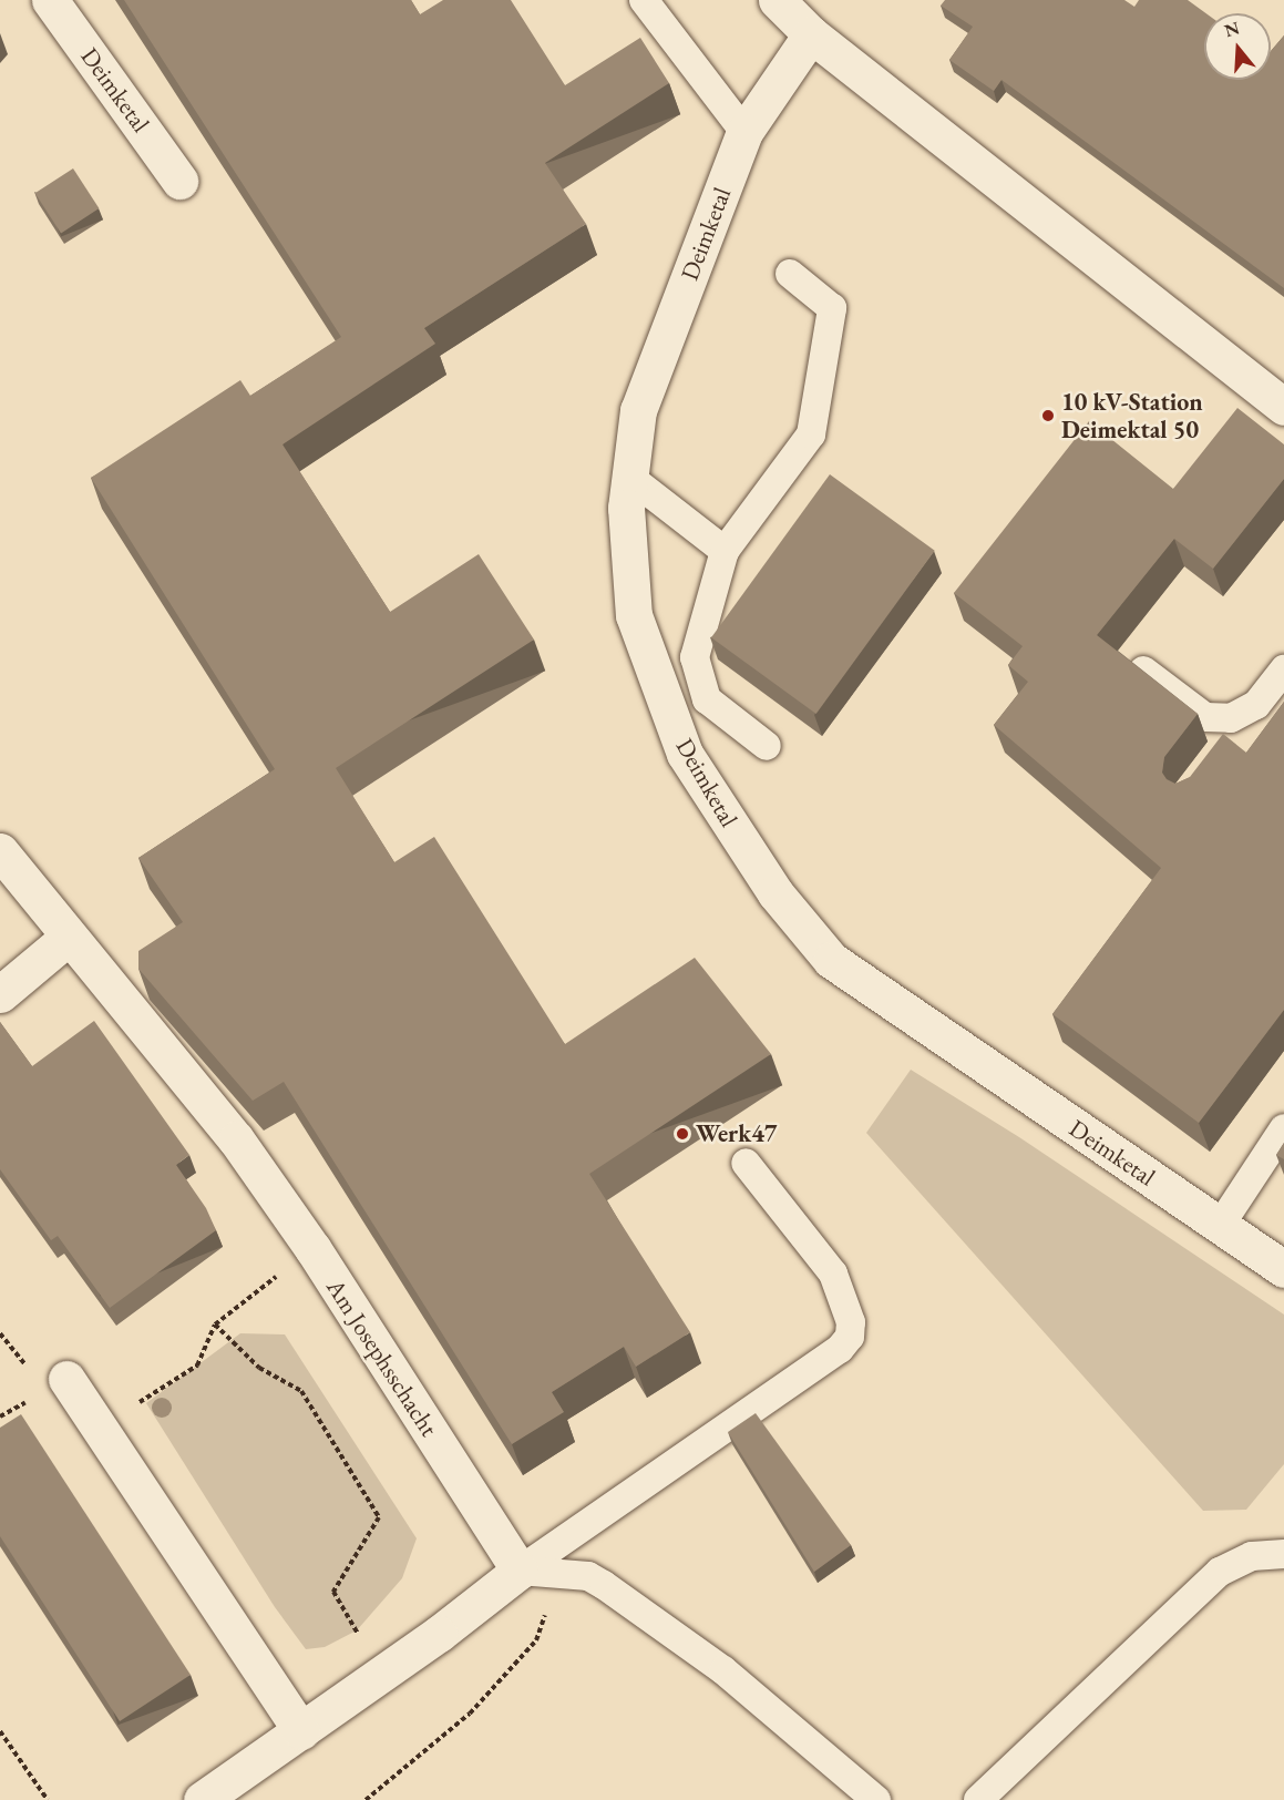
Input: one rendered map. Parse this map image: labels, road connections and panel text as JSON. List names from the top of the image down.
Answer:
{
  "streets": {
    "street": ["Deimketal", "Am Josephsschacht"]
  },
  "places": ["10 kV-Station Deimektal 50", "Werk47"],
  "north": "top"
}
